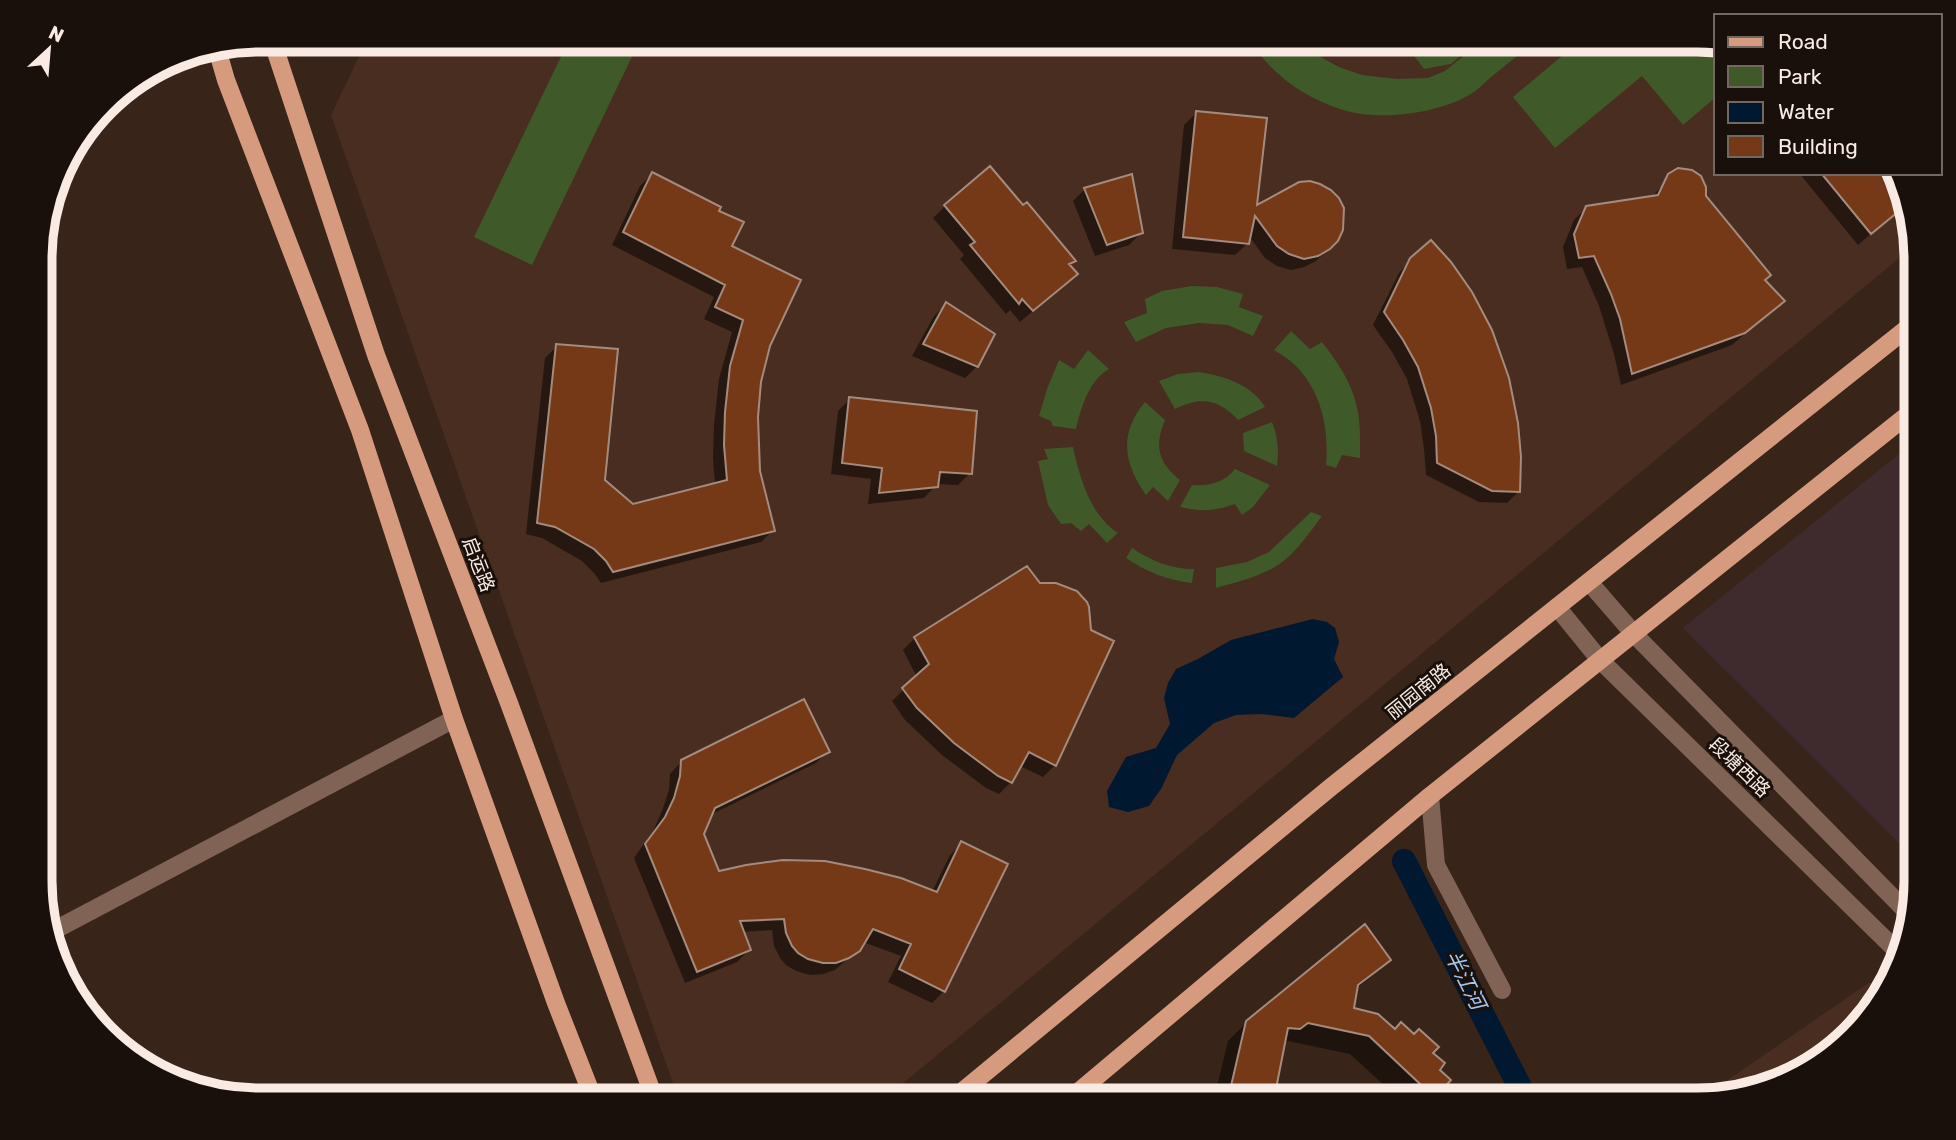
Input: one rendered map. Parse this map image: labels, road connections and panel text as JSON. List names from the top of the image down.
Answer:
{
  "streets": {
    "main road": ["启运路", "丽园南路"],
    "street": ["段塘西路"]
  },
  "crossings": [
    ["丽园南路", "段塘西路"]
  ],
  "water": ["半江河"],
  "legend": [
    "Road",
    "Park",
    "Water",
    "Building"
  ],
  "north": "top right"
}
